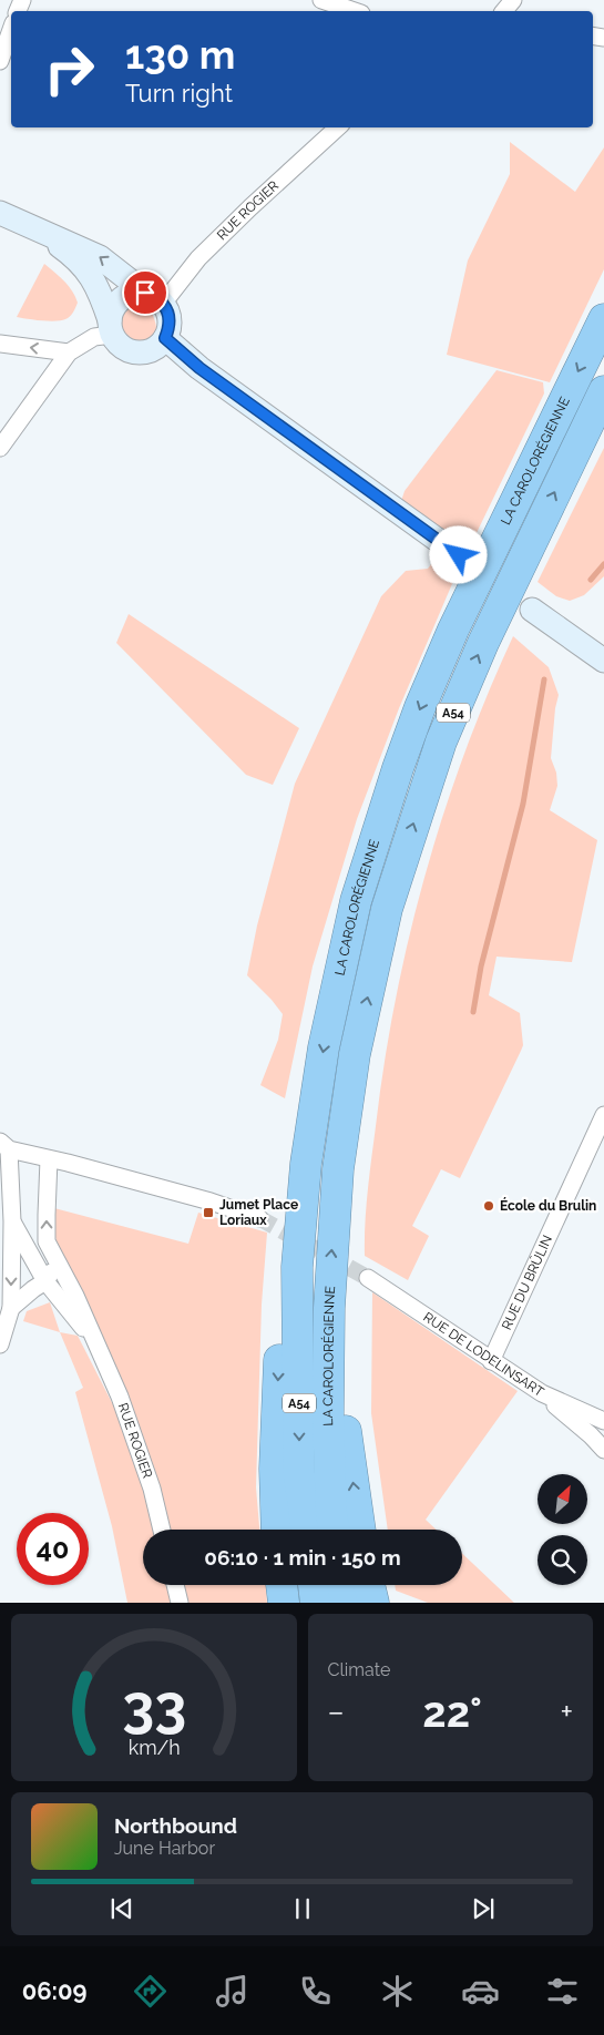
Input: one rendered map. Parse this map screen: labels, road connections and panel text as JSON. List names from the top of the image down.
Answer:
{
  "streets": {
    "highway": ["LA CAROLORÉGIENNE", "A54"],
    "street": ["RUE ROGIER", "RUE DU BRÛLIN", "RUE DE LODELINSART"]
  },
  "crossings": [
    ["RUE DU BRÛLIN", "RUE DE LODELINSART"]
  ],
  "places": {
    "other": ["École du Brulin"],
    "transit": ["Jumet Place Loriaux"]
  },
  "north": "top right",
  "page": {
    "turn": ["130 m", "Turn right"],
    "limit": "40",
    "trip": "06:10 · 1 min · 150 m",
    "tile": "Climate",
    "heat": ["−", "22°", "+"],
    "song": ["Northbound", "June Harbor"],
    "tabs": "06:09",
    "gauge": ["33", "km/h"]
  }
}
